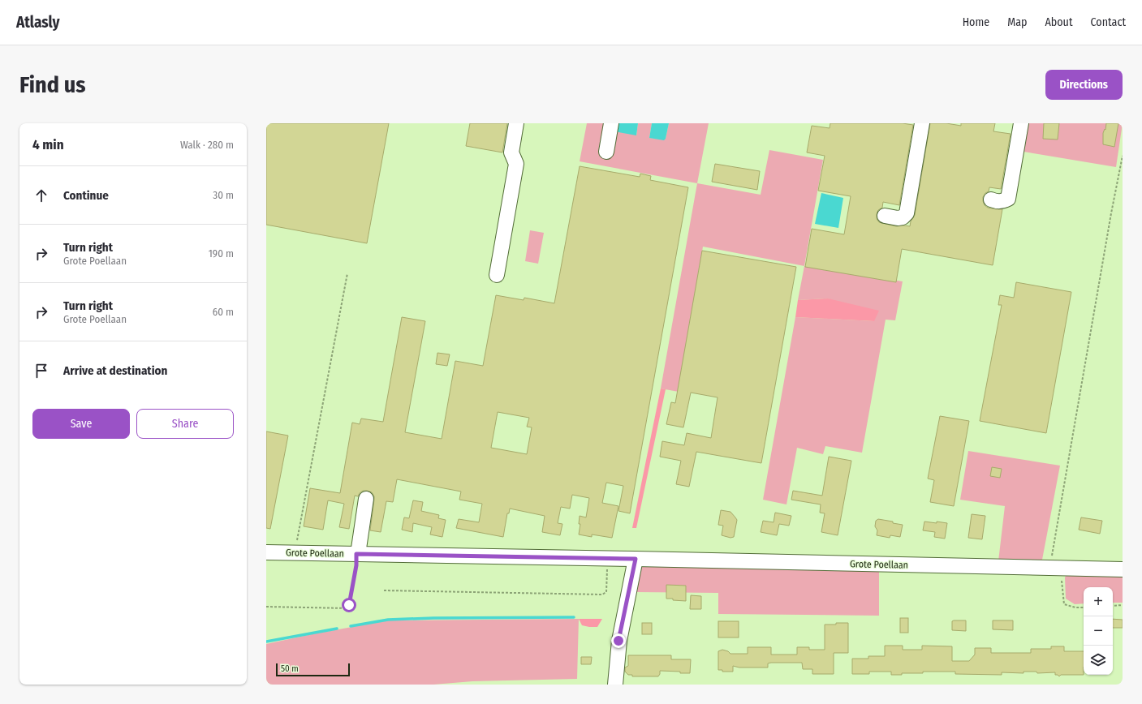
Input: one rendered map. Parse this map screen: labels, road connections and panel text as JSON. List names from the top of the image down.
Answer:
{
  "streets": {
    "street": ["Grote Poellaan"]
  },
  "scale_bar": "50 m",
  "page": {
    "header": "Atlasly",
    "nav": [
      "Home",
      "Map",
      "About",
      "Contact"
    ],
    "buttons": [
      "Directions",
      ["Save", "Share"]
    ],
    "title": "Find us",
    "heading": ["4 min", "Walk · 280 m"],
    "list": [
      ["Continue", "30 m"],
      ["Turn right", "Grote Poellaan", "190 m"],
      ["Turn right", "Grote Poellaan", "60 m"],
      "Arrive at destination"
    ],
    "map_buttons": ["+", "−"],
    "scale": "50 m"
  }
}
